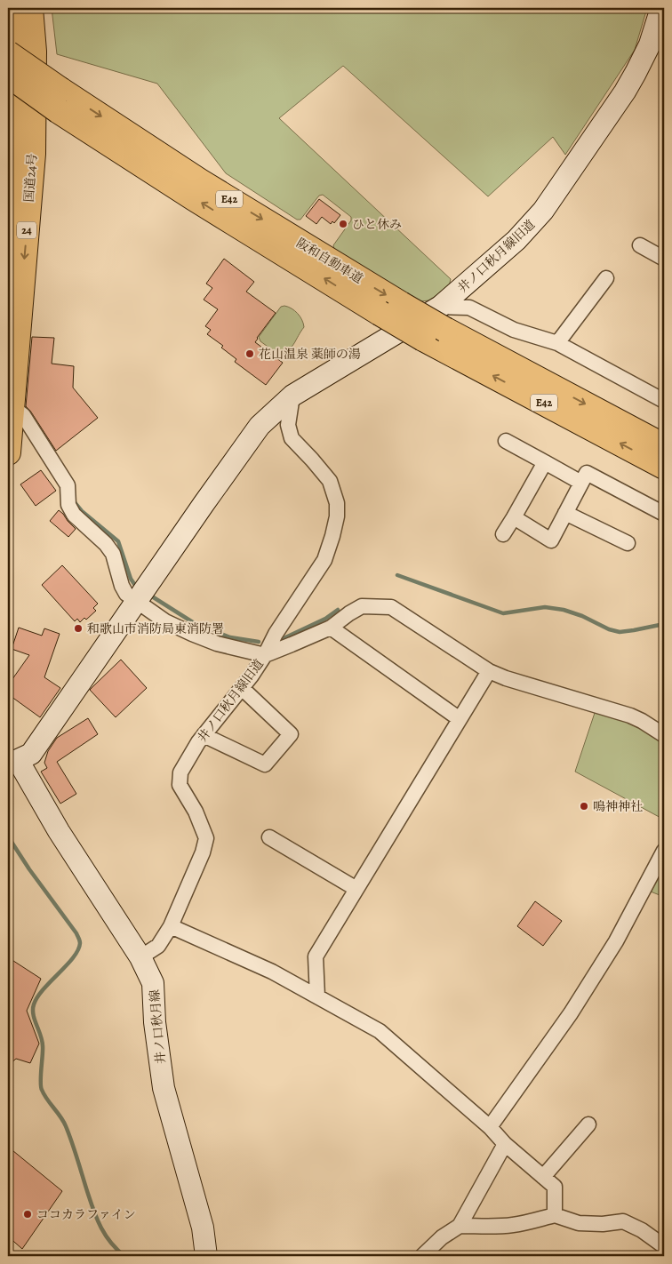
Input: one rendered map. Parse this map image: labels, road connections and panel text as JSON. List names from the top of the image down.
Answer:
{
  "streets": {
    "highway": [
      "国道24号",
      "E42",
      "24",
      "阪和自動車道"
    ],
    "street": ["井ノ口秋月線旧道", "井ノ口秋月線"]
  },
  "crossings": [
    ["井ノ口秋月線旧道", "阪和自動車道"],
    ["井ノ口秋月線旧道", "井ノ口秋月線"]
  ],
  "places": [
    "ひと休み",
    "花山温泉 薬師の湯",
    "和歌山市消防局東消防署",
    "鳴神神社",
    "ココカラファイン"
  ]
}
